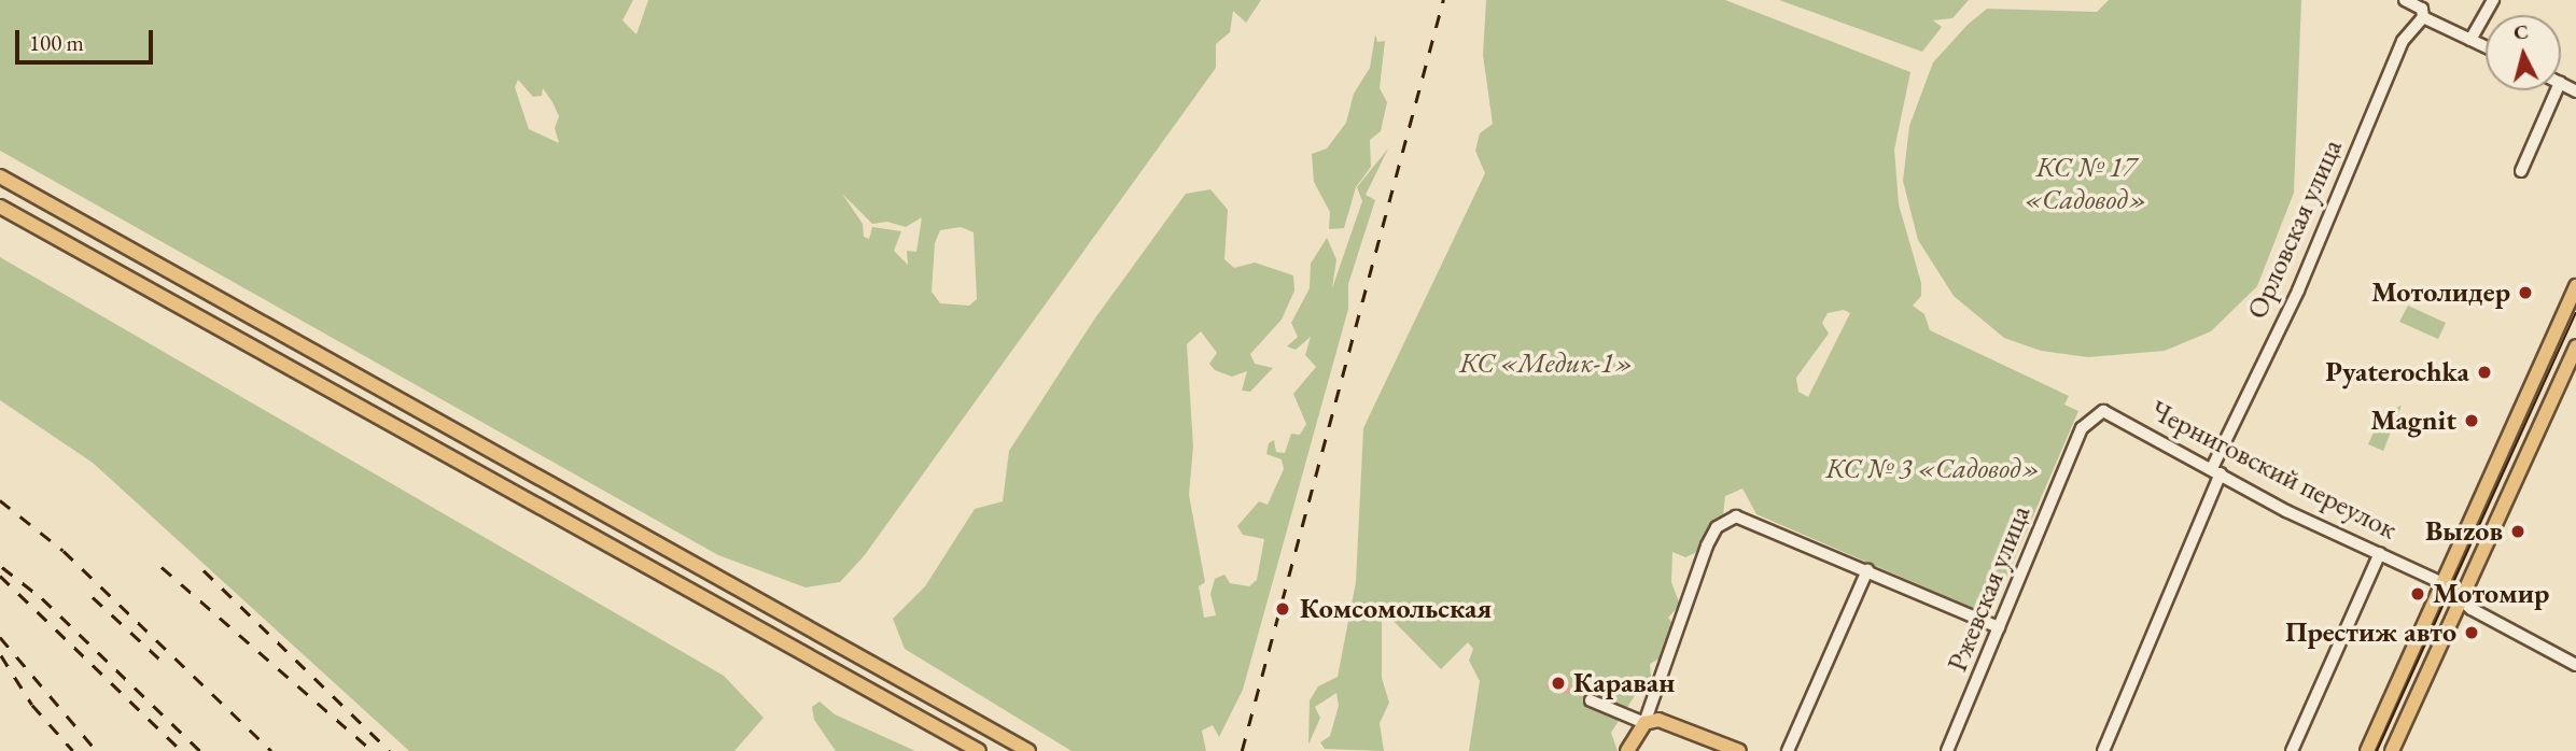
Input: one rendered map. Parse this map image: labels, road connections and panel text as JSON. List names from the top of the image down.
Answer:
{
  "streets": {
    "street": ["Орловская улица", "Черниговский переулок", "Ржевская улица"]
  },
  "crossings": [
    ["Орловская улица", "Черниговский переулок"],
    ["Черниговский переулок", "Ржевская улица"]
  ],
  "parks": ["КС № 17 «Садовод»", "КС «Медик-1»", "КС № 3 «Садовод»"],
  "places": [
    "Мотолидер",
    "Pyaterochka",
    "Magnit",
    "Выzов",
    "Мотомир",
    "Комсомольская",
    "Престиж авто",
    "Караван"
  ],
  "scale_bar": "100 m",
  "north": "top"
}
